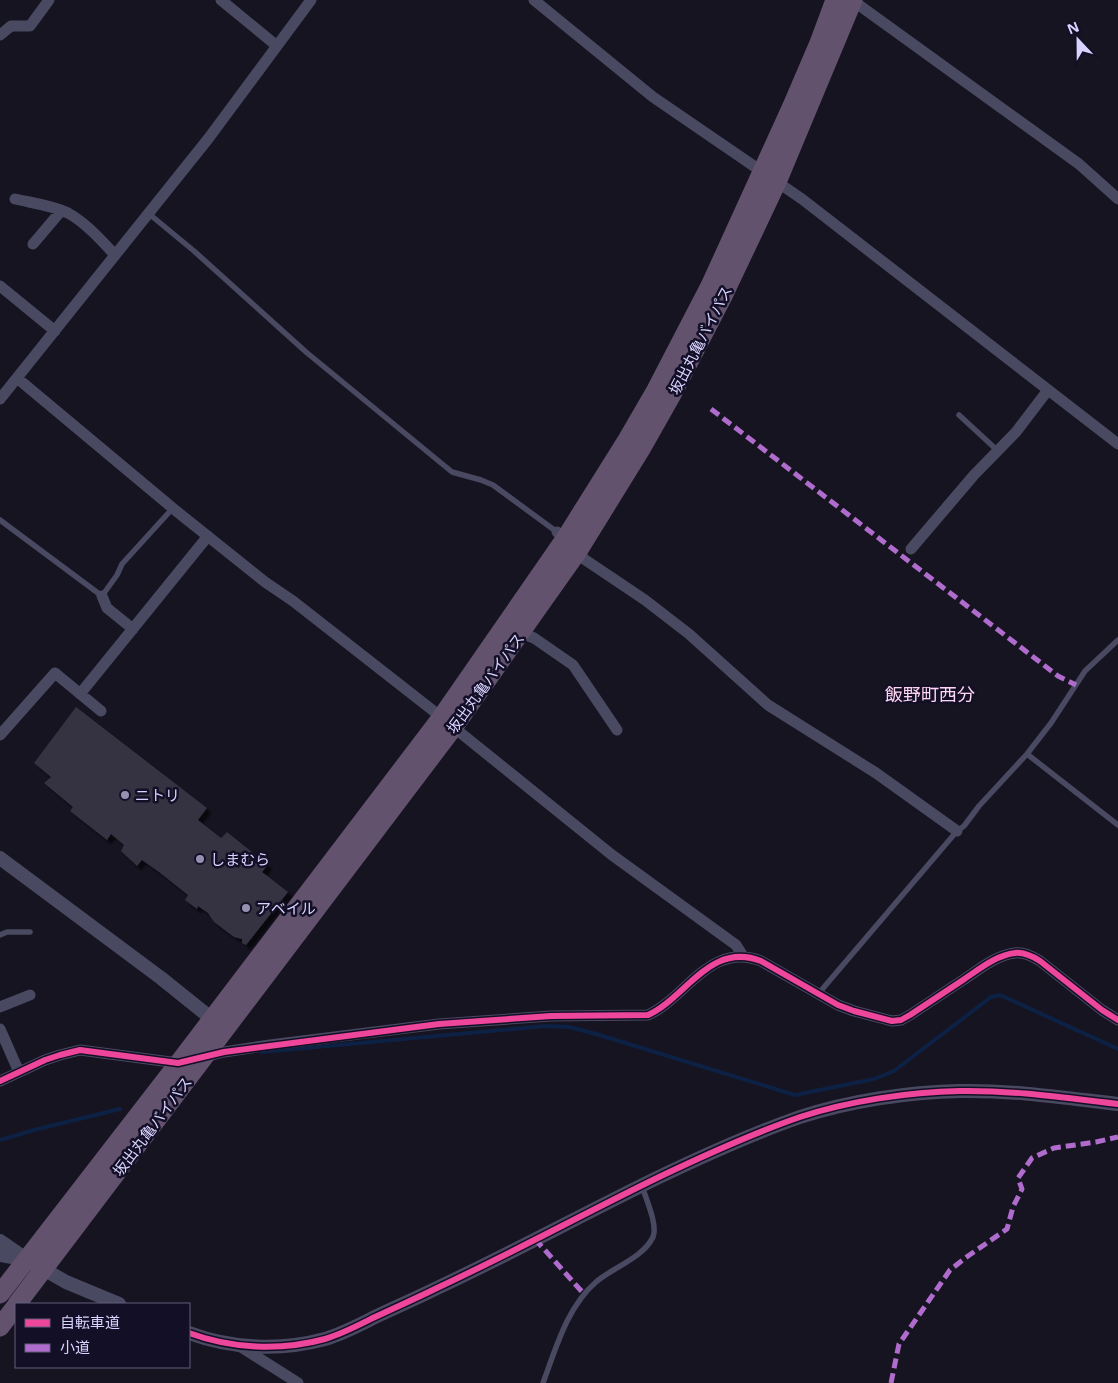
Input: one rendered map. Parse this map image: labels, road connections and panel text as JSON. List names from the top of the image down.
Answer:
{
  "streets": {
    "highway": ["坂出丸亀バイパス"]
  },
  "districts": ["飯野町西分"],
  "places": ["ニトリ", "しまむら", "アベイル"],
  "legend": ["自転車道", "小道"],
  "north": "top"
}
